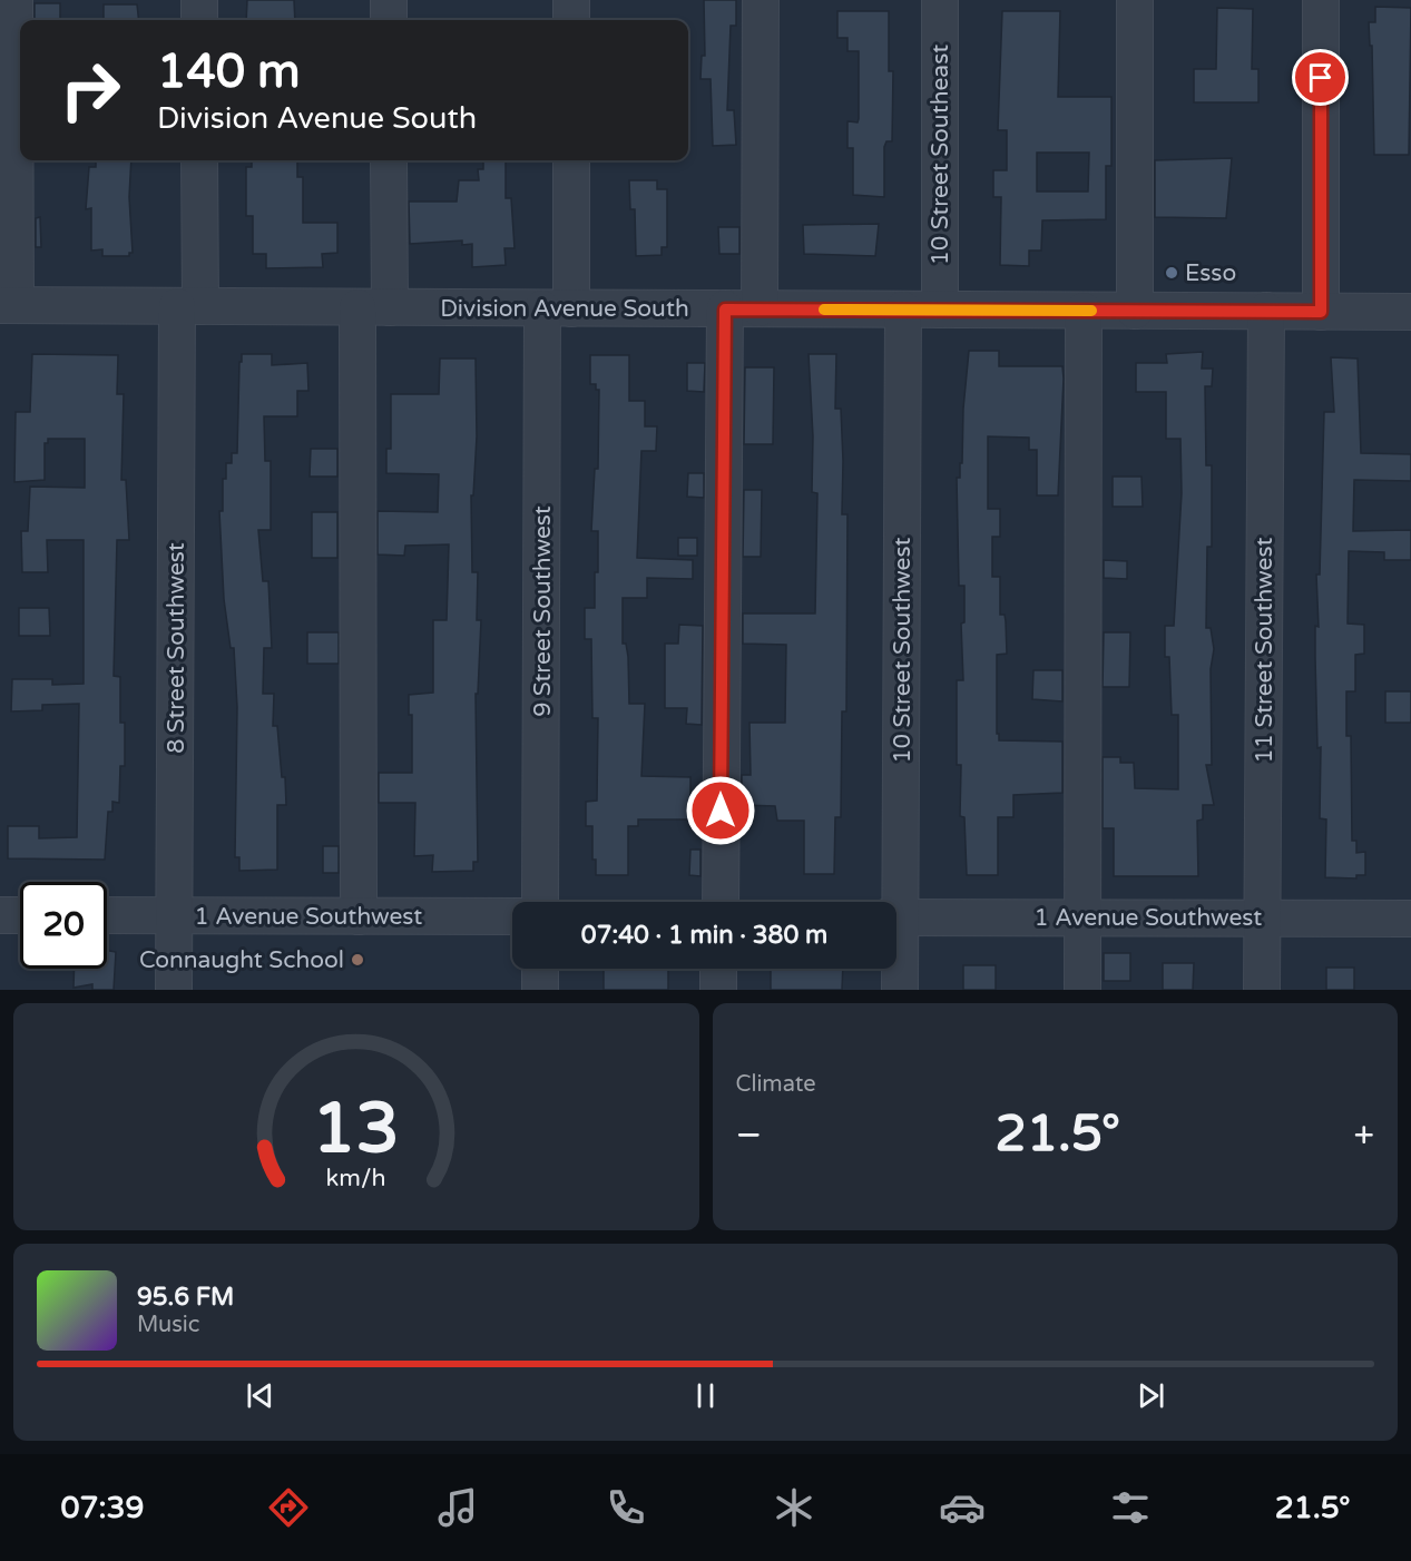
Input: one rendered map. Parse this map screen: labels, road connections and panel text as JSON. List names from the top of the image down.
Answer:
{
  "streets": {
    "street": [
      "10 Street Southeast",
      "Division Avenue South",
      "9 Street Southwest",
      "8 Street Southwest",
      "10 Street Southwest",
      "11 Street Southwest",
      "1 Avenue Southwest"
    ]
  },
  "crossings": [
    ["10 Street Southeast", "Division Avenue South"],
    ["Division Avenue South", "9 Street Southwest"],
    ["Division Avenue South", "8 Street Southwest"],
    ["Division Avenue South", "10 Street Southwest"],
    ["Division Avenue South", "11 Street Southwest"],
    ["8 Street Southwest", "1 Avenue Southwest"],
    ["11 Street Southwest", "1 Avenue Southwest"]
  ],
  "places": ["Esso", "Connaught School"],
  "page": {
    "turn": ["140 m", "Division Avenue South"],
    "limit": "20",
    "trip": "07:40 · 1 min · 380 m",
    "tile": "Climate",
    "heat": ["−", "21.5°", "+"],
    "song": ["95.6 FM", "Music"],
    "tabs": ["07:39", "21.5°"],
    "gauge": ["13", "km/h"]
  }
}
